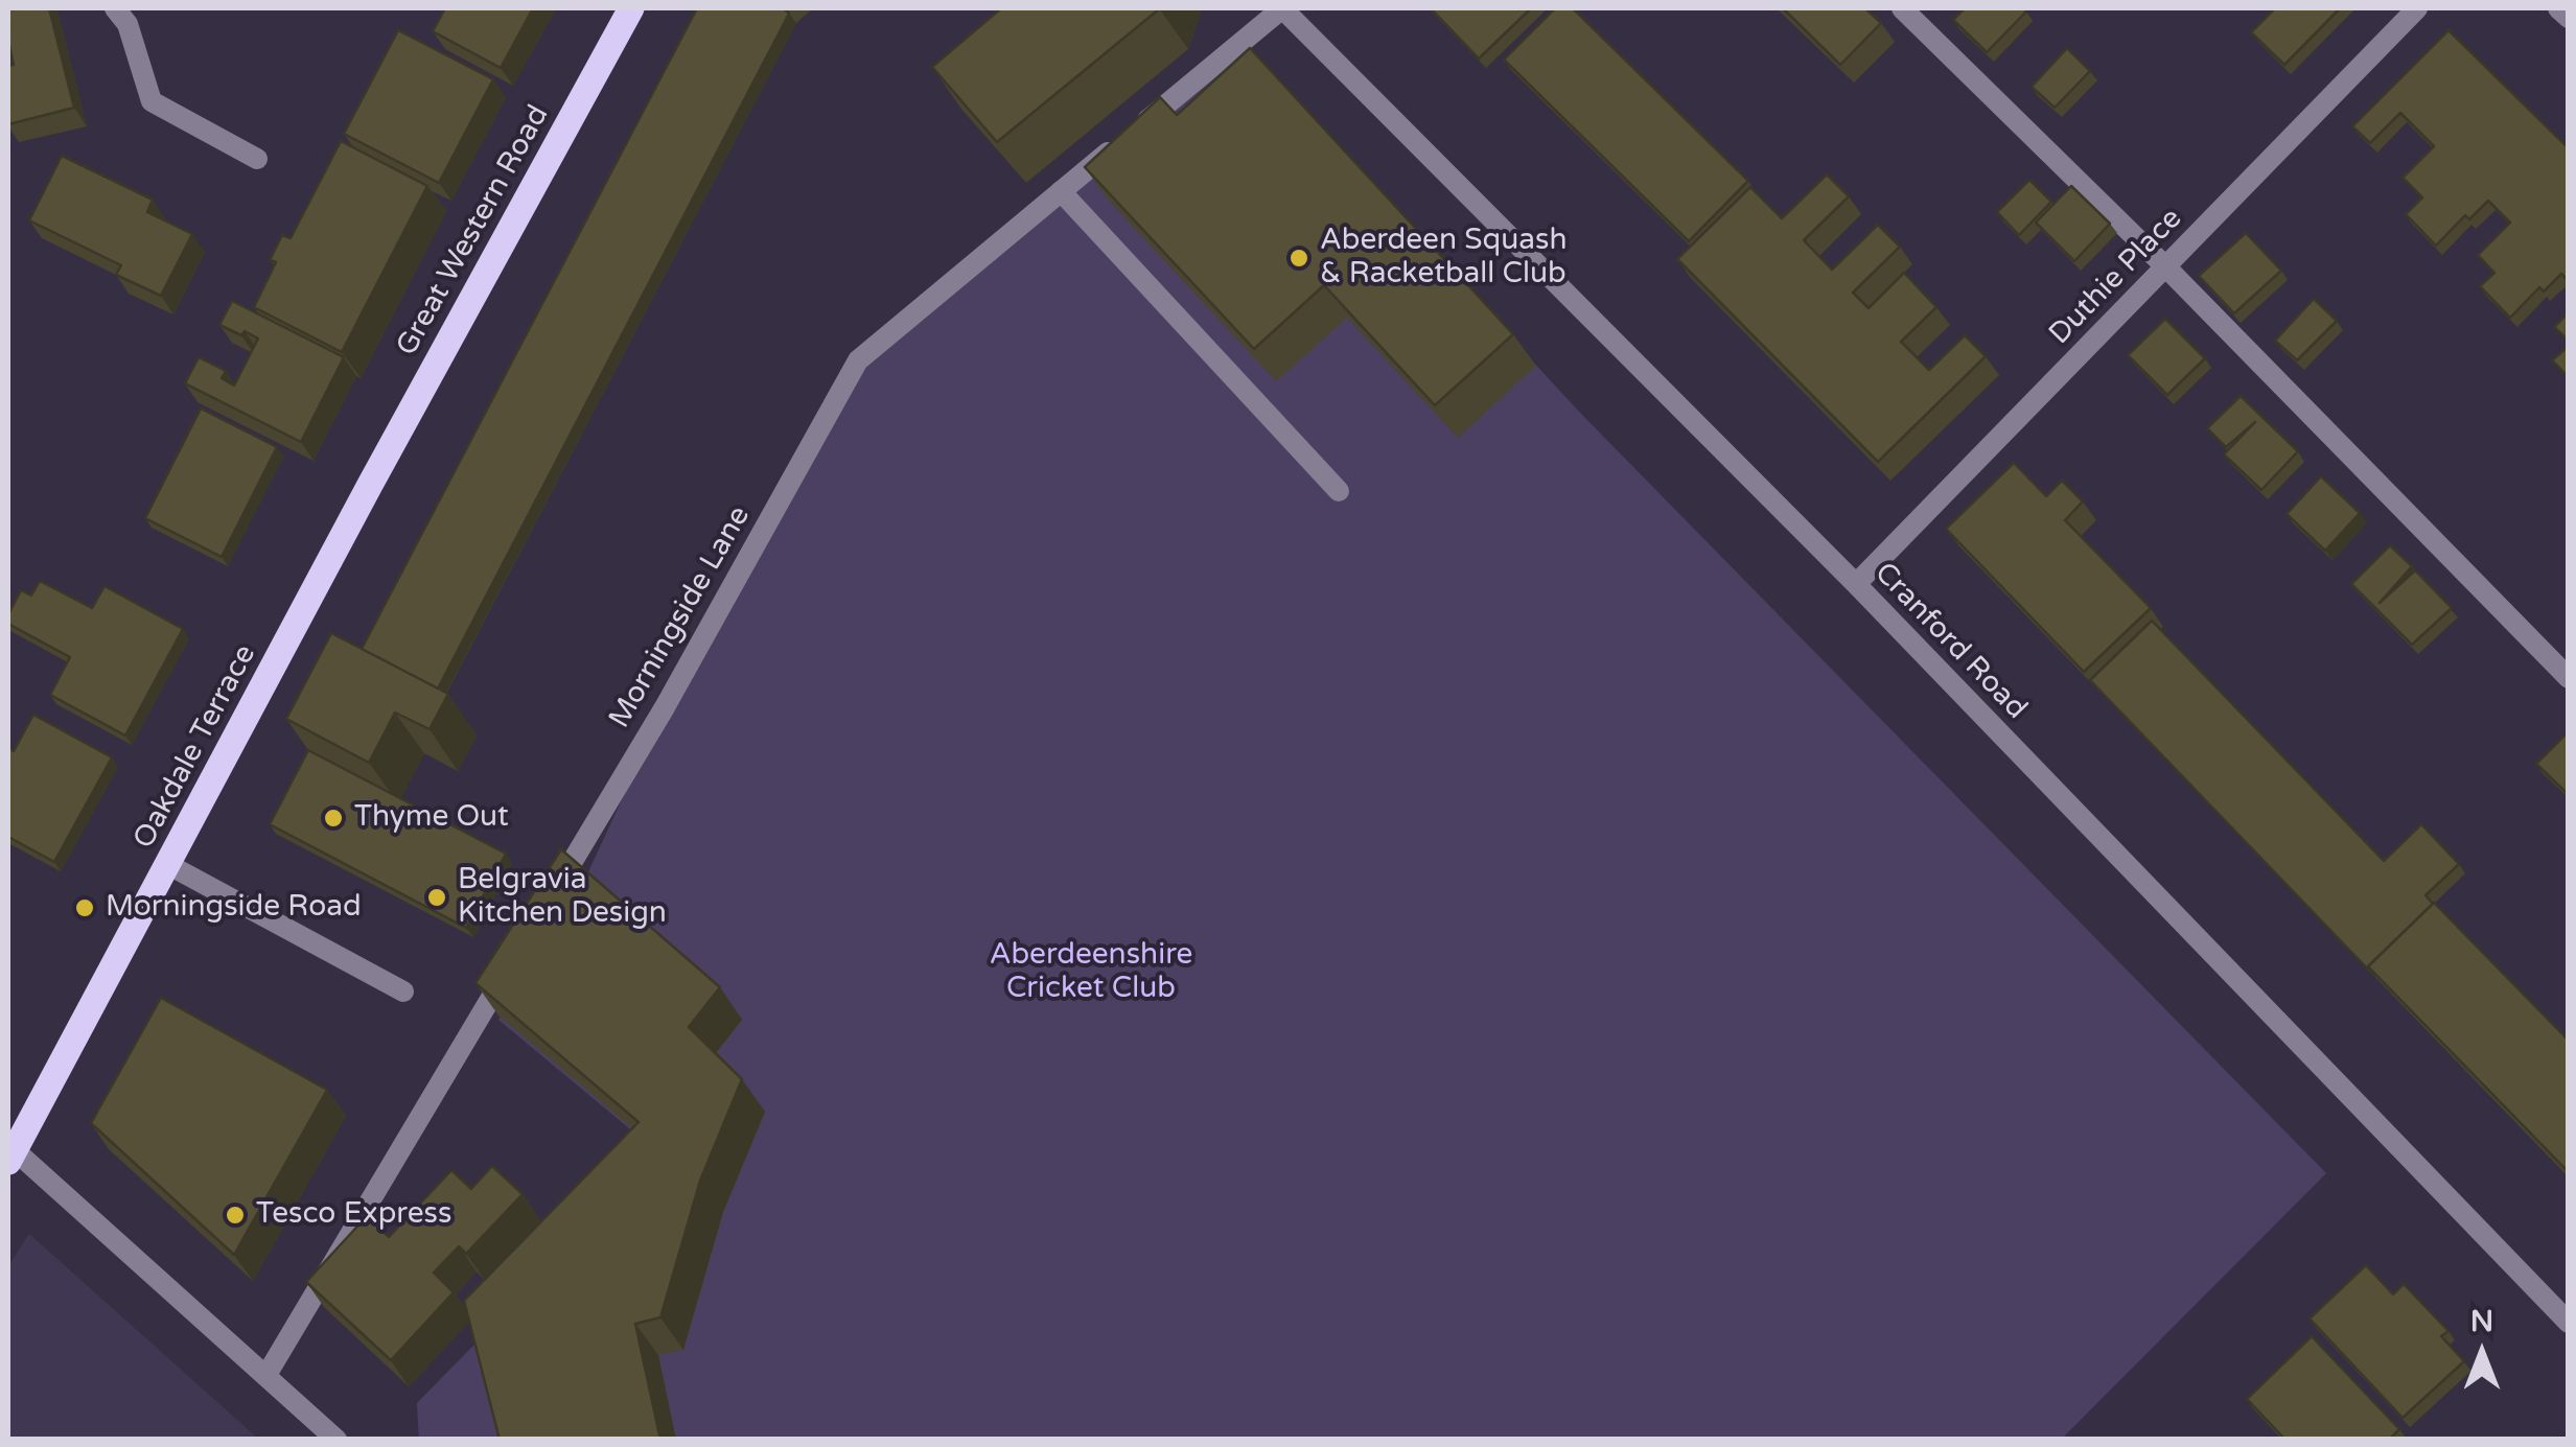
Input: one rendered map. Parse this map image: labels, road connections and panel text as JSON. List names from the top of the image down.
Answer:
{
  "streets": {
    "main road": ["Great Western Road", "Oakdale Terrace"],
    "street": ["Duthie Place", "Morningside Lane", "Cranford Road"]
  },
  "crossings": [
    ["Great Western Road", "Oakdale Terrace"],
    ["Duthie Place", "Cranford Road"],
    ["Morningside Lane", "Cranford Road"]
  ],
  "parks": ["Aberdeenshire Cricket Club"],
  "places": [
    "Aberdeen Squash & Racketball Club",
    "Thyme Out",
    "Belgravia Kitchen Design",
    "Morningside Road",
    "Tesco Express"
  ],
  "north": "top"
}
